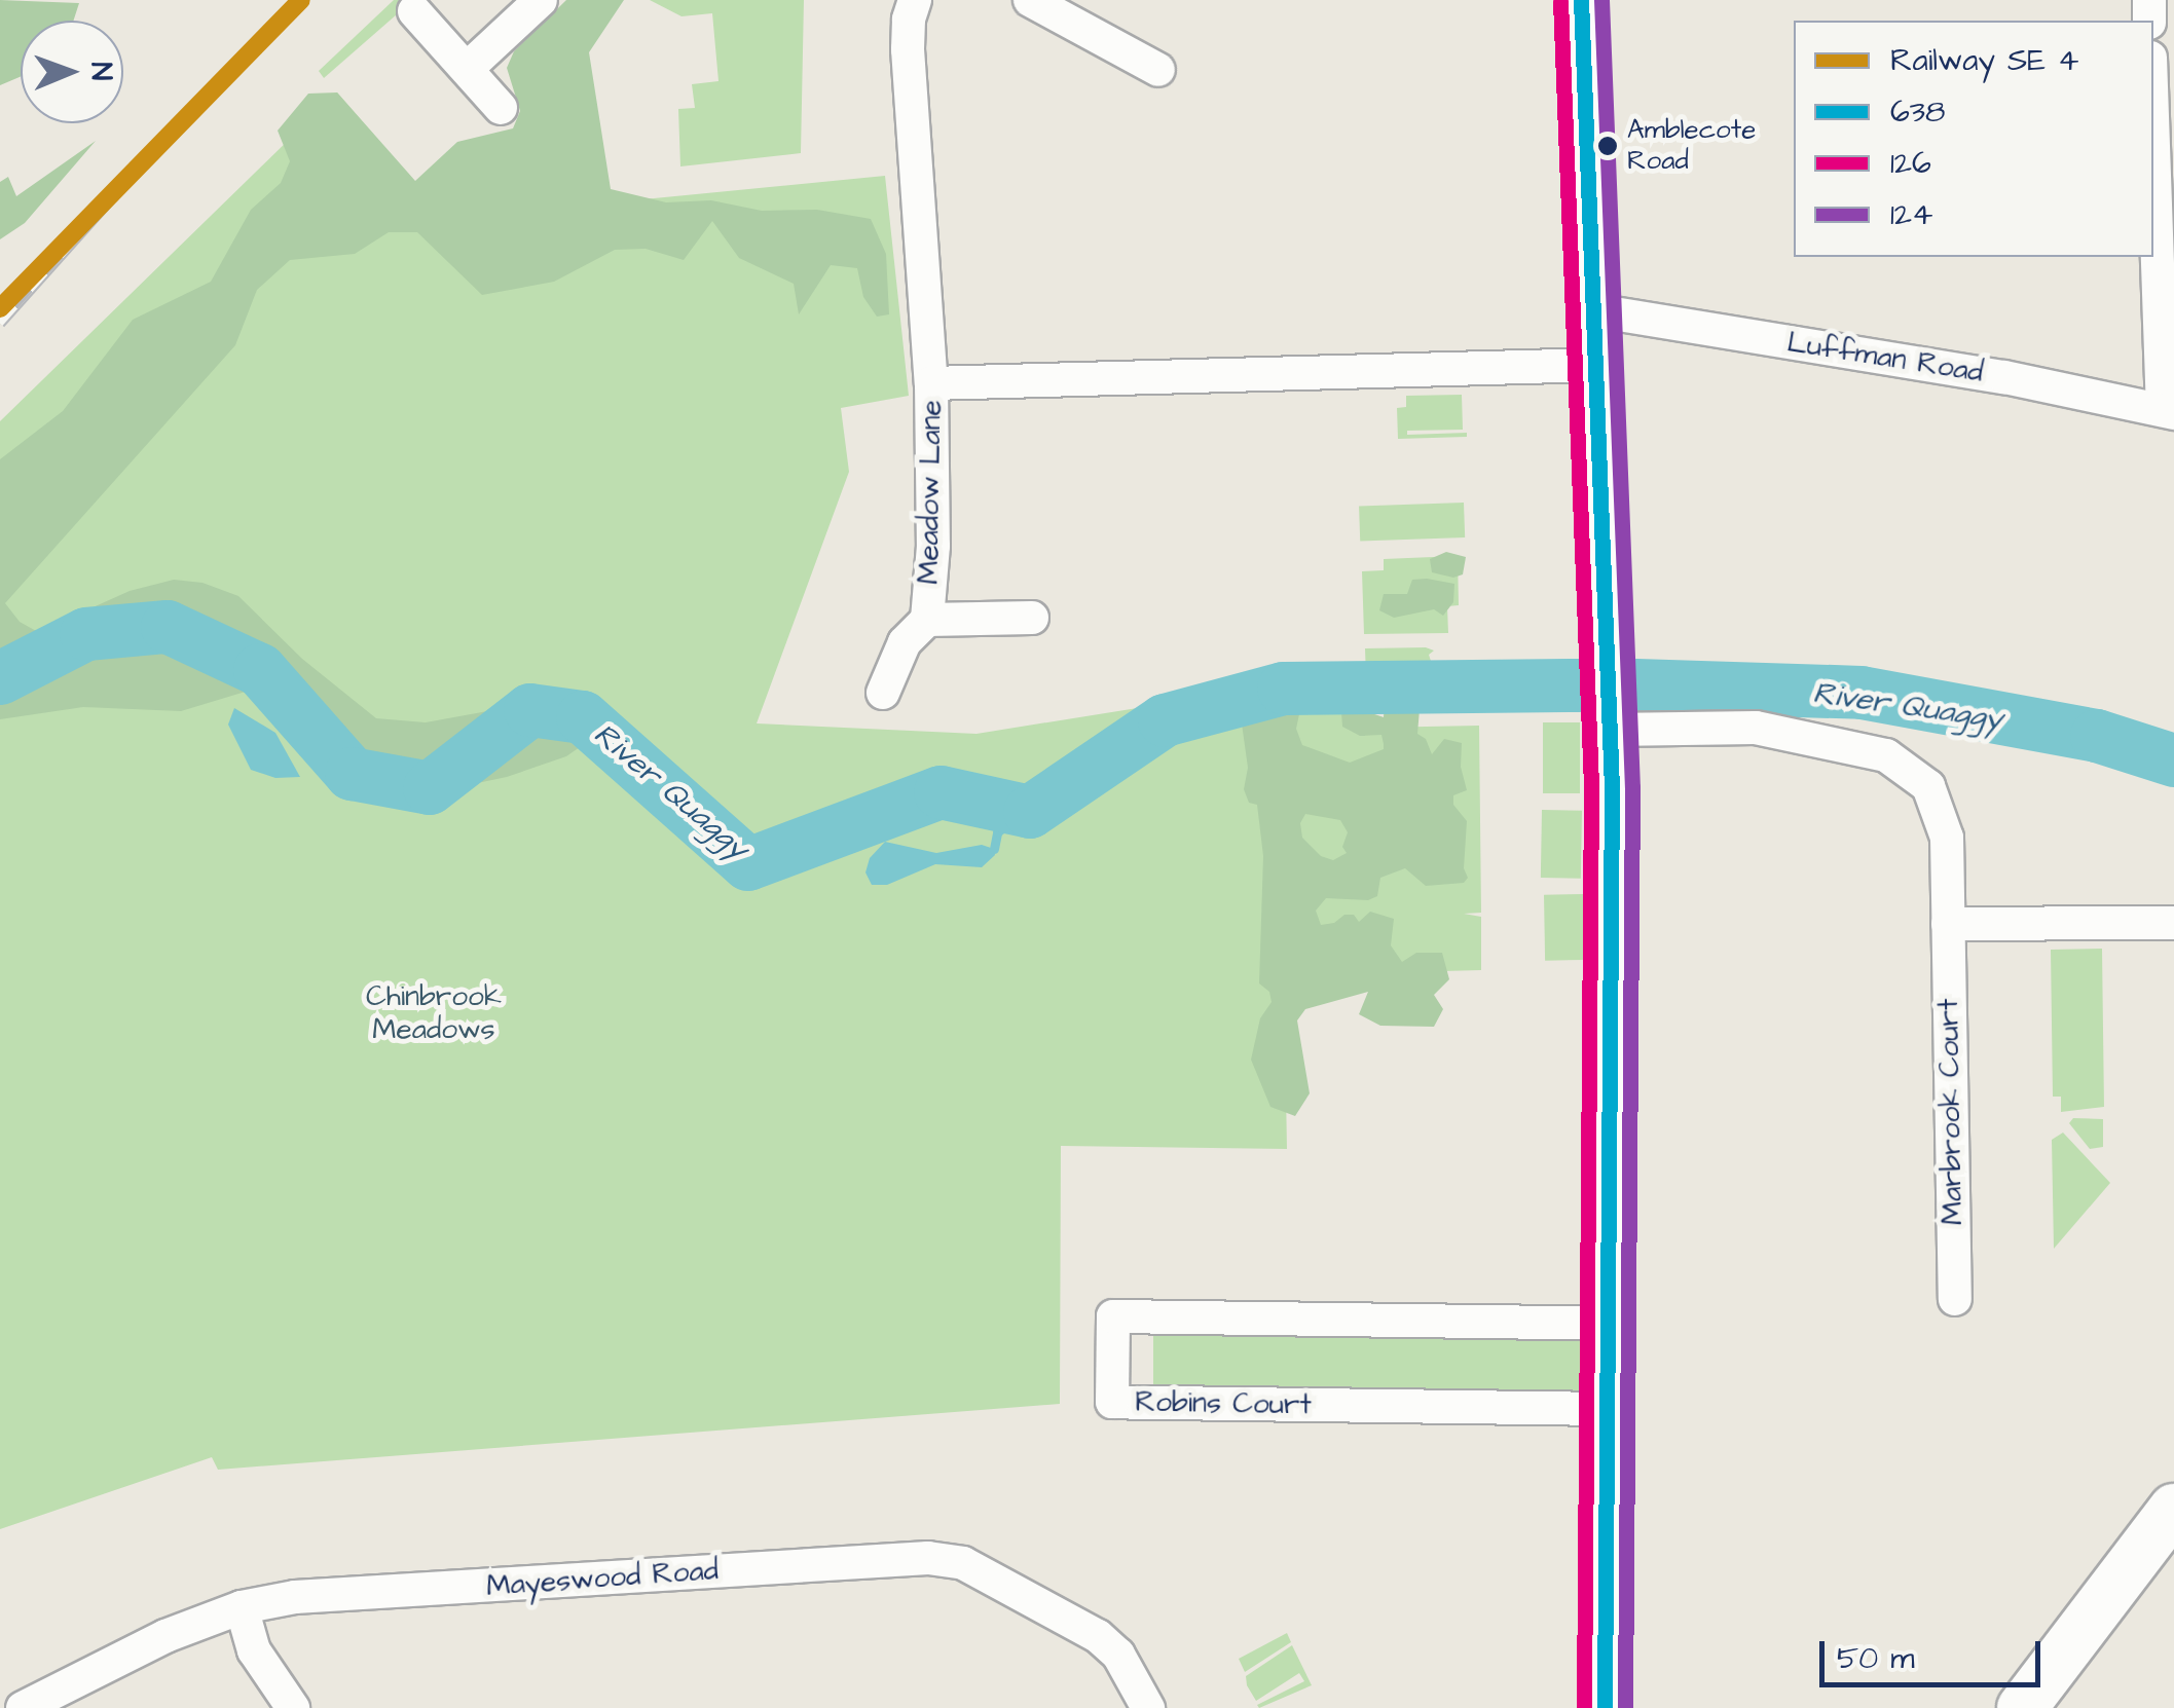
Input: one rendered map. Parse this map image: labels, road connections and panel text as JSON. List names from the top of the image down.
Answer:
{
  "streets": {
    "street": [
      "Luffman Road",
      "Meadow Lane",
      "Marbrook Court",
      "Robins Court",
      "Mayeswood Road"
    ]
  },
  "water": ["River Quaggy"],
  "parks": ["Chinbrook Meadows"],
  "places": ["Amblecote Road"],
  "lines": ["transit line 638", "transit line 124", "transit line 126"],
  "legend": [
    "Railway SE 4",
    "638",
    "126",
    "124"
  ],
  "scale_bar": "50 m",
  "north": "right"
}
